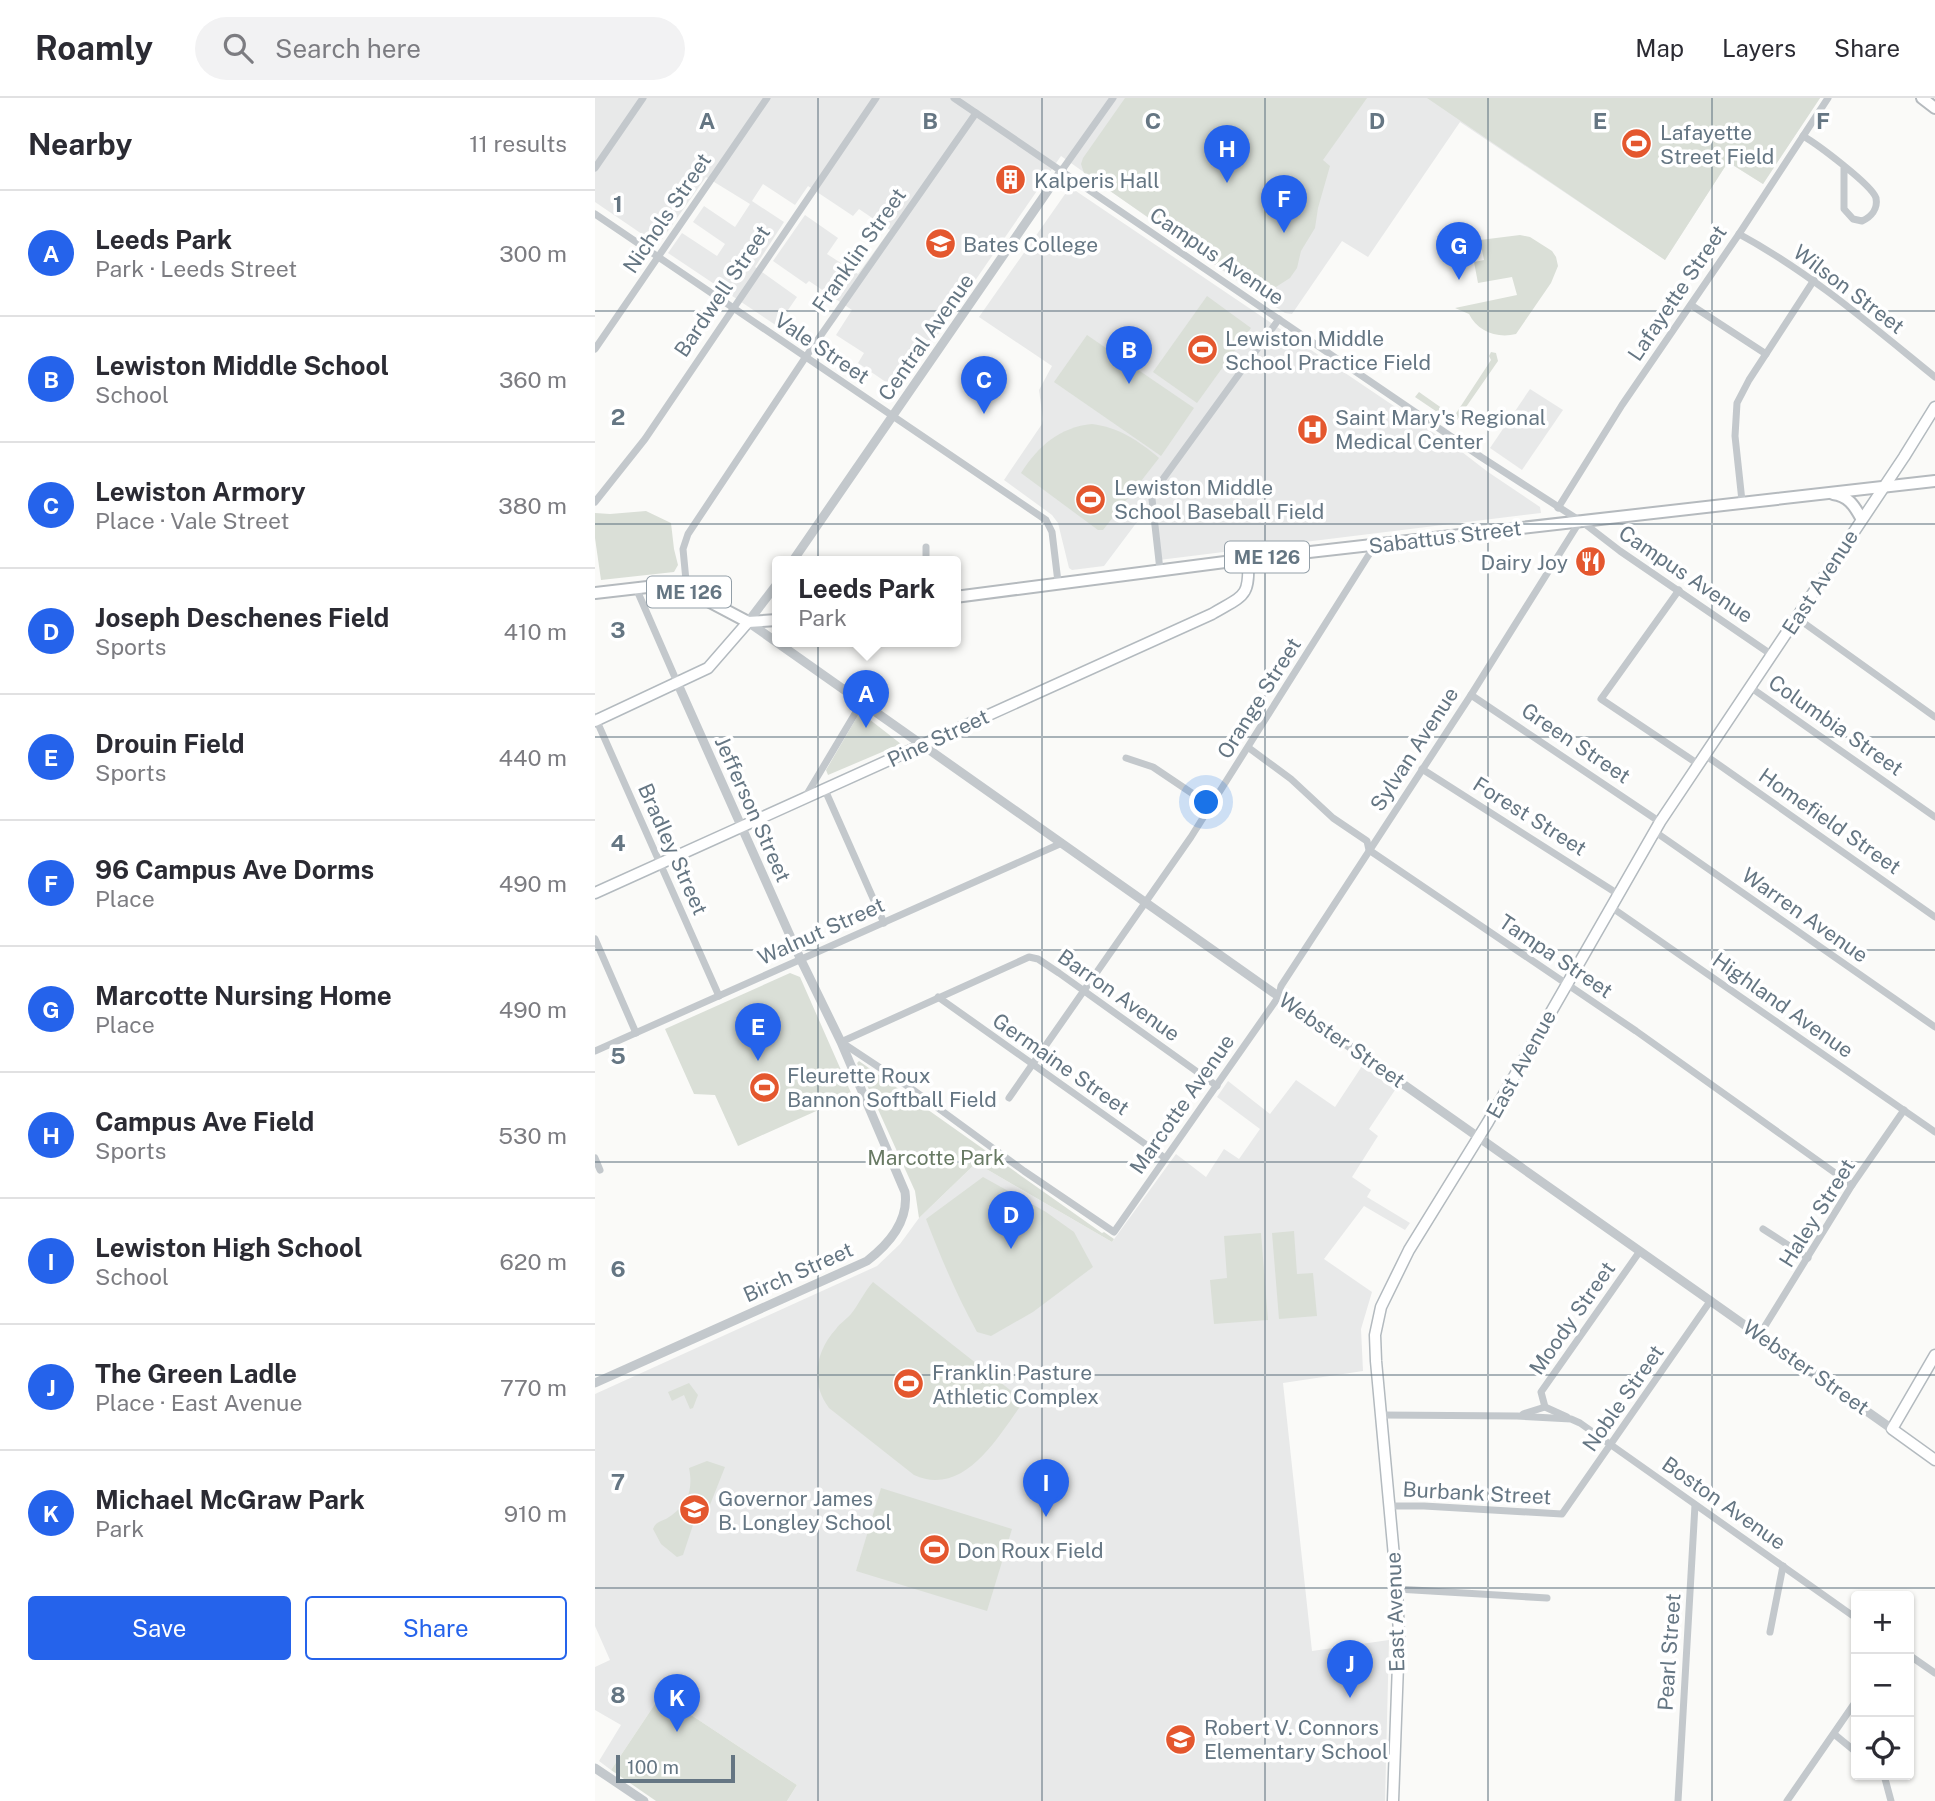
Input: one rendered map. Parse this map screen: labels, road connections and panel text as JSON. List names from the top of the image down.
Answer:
{
  "streets": {
    "main road": [
      "Sabattus Street",
      "ME 126",
      "East Avenue",
      "Pine Street",
      "Webster Street"
    ],
    "street": [
      "Nichols Street",
      "Franklin Street",
      "Campus Avenue",
      "Wilson Street",
      "Bardwell Street",
      "Lafayette Street",
      "Central Avenue",
      "Vale Street",
      "Orange Street",
      "Columbia Street",
      "Green Street",
      "Sylvan Avenue",
      "Jefferson Street",
      "Forest Street",
      "Homefield Street",
      "Bradley Street",
      "Warren Avenue",
      "Walnut Street",
      "Tampa Street",
      "Barron Avenue",
      "Highland Avenue",
      "Germaine Street",
      "Marcotte Avenue",
      "Haley Street",
      "Birch Street",
      "Moody Street",
      "Noble Street",
      "Burbank Street",
      "Boston Avenue",
      "Pearl Street"
    ]
  },
  "crossings": [
    ["Nichols Street", "Vale Street"],
    ["Franklin Street", "Campus Avenue"],
    ["Franklin Street", "Vale Street"],
    ["Franklin Street", "ME 126"],
    ["Campus Avenue", "Lafayette Street"],
    ["Campus Avenue", "Central Avenue"],
    ["Campus Avenue", "Sabattus Street"],
    ["Campus Avenue", "East Avenue"],
    ["Campus Avenue", "Sylvan Avenue"],
    ["Wilson Street", "Lafayette Street"],
    ["Bardwell Street", "Vale Street"],
    ["Central Avenue", "Vale Street"],
    ["Vale Street", "Sabattus Street"],
    ["Sabattus Street", "East Avenue"],
    ["Sabattus Street", "Orange Street"],
    ["Sabattus Street", "Pine Street"],
    ["Sabattus Street", "Sylvan Avenue"],
    ["ME 126", "Jefferson Street"],
    ["ME 126", "Webster Street"],
    ["East Avenue", "Columbia Street"],
    ["East Avenue", "Green Street"],
    ["East Avenue", "Forest Street"],
    ["East Avenue", "Homefield Street"],
    ["East Avenue", "Warren Avenue"],
    ["East Avenue", "Tampa Street"],
    ["East Avenue", "Highland Avenue"],
    ["East Avenue", "Webster Street"],
    ["East Avenue", "Burbank Street"],
    ["East Avenue", "Boston Avenue"],
    ["Orange Street", "Tampa Street"],
    ["Orange Street", "Barron Avenue"],
    ["Orange Street", "Webster Street"],
    ["Orange Street", "Germaine Street"],
    ["Pine Street", "Jefferson Street"],
    ["Pine Street", "Bradley Street"],
    ["Pine Street", "Webster Street"],
    ["Green Street", "Sylvan Avenue"],
    ["Sylvan Avenue", "Forest Street"],
    ["Sylvan Avenue", "Tampa Street"],
    ["Sylvan Avenue", "Webster Street"],
    ["Sylvan Avenue", "Marcotte Avenue"],
    ["Jefferson Street", "Walnut Street"],
    ["Jefferson Street", "Barron Avenue"],
    ["Jefferson Street", "Marcotte Avenue"],
    ["Jefferson Street", "Birch Street"],
    ["Bradley Street", "Walnut Street"],
    ["Walnut Street", "Webster Street"],
    ["Tampa Street", "Haley Street"],
    ["Barron Avenue", "Germaine Street"],
    ["Barron Avenue", "Marcotte Avenue"],
    ["Barron Avenue", "Birch Street"],
    ["Highland Avenue", "Haley Street"],
    ["Webster Street", "Marcotte Avenue"],
    ["Webster Street", "Haley Street"],
    ["Webster Street", "Moody Street"],
    ["Webster Street", "Noble Street"],
    ["Germaine Street", "Marcotte Avenue"],
    ["Marcotte Avenue", "Birch Street"],
    ["Moody Street", "Boston Avenue"],
    ["Noble Street", "Burbank Street"],
    ["Noble Street", "Boston Avenue"],
    ["Boston Avenue", "Pearl Street"]
  ],
  "parks": ["Marcotte Park"],
  "places": {
    "sports": [
      "Lafayette Street Field",
      "Lewiston Middle School Practice Field",
      "Lewiston Middle School Baseball Field",
      "Fleurette Roux Bannon Softball Field",
      "Franklin Pasture Athletic Complex",
      "Don Roux Field"
    ],
    "building": ["Kalperis Hall"],
    "school or university": ["Bates College", "Governor James B. Longley School", "Robert V. Connors Elementary School"],
    "hospital": ["Saint Mary's Regional Medical Center"],
    "restaurant": ["Dairy Joy"]
  },
  "scale_bar": "100 m",
  "page": {
    "header": "Roamly",
    "search": "Search here",
    "nav": ["Map", "Layers", "Share"],
    "heading": ["Nearby", "11 results"],
    "pins": [
      "H",
      "F",
      "G",
      "B",
      "C",
      "A",
      "E",
      "D",
      "I",
      "J",
      "K"
    ],
    "list": [
      {
        "mark": "A",
        "name": "Leeds Park",
        "note": "Park · Leeds Street",
        "value": "300 m"
      },
      {
        "mark": "B",
        "name": "Lewiston Middle School",
        "note": "School",
        "value": "360 m"
      },
      {
        "mark": "C",
        "name": "Lewiston Armory",
        "note": "Place · Vale Street",
        "value": "380 m"
      },
      {
        "mark": "D",
        "name": "Joseph Deschenes Field",
        "note": "Sports",
        "value": "410 m"
      },
      {
        "mark": "E",
        "name": "Drouin Field",
        "note": "Sports",
        "value": "440 m"
      },
      {
        "mark": "F",
        "name": "96 Campus Ave Dorms",
        "note": "Place",
        "value": "490 m"
      },
      {
        "mark": "G",
        "name": "Marcotte Nursing Home",
        "note": "Place",
        "value": "490 m"
      },
      {
        "mark": "H",
        "name": "Campus Ave Field",
        "note": "Sports",
        "value": "530 m"
      },
      {
        "mark": "I",
        "name": "Lewiston High School",
        "note": "School",
        "value": "620 m"
      },
      {
        "mark": "J",
        "name": "The Green Ladle",
        "note": "Place · East Avenue",
        "value": "770 m"
      },
      {
        "mark": "K",
        "name": "Michael McGraw Park",
        "note": "Park",
        "value": "910 m"
      }
    ],
    "popup": ["Leeds Park", "Park"],
    "buttons": ["Save", "Share"],
    "map_buttons": ["+", "−"],
    "scale": "100 m"
  },
  "grid": {
    "columns": [
      "A",
      "B",
      "C",
      "D",
      "E",
      "F"
    ],
    "rows": [
      "1",
      "2",
      "3",
      "4",
      "5",
      "6",
      "7",
      "8"
    ]
  }
}
